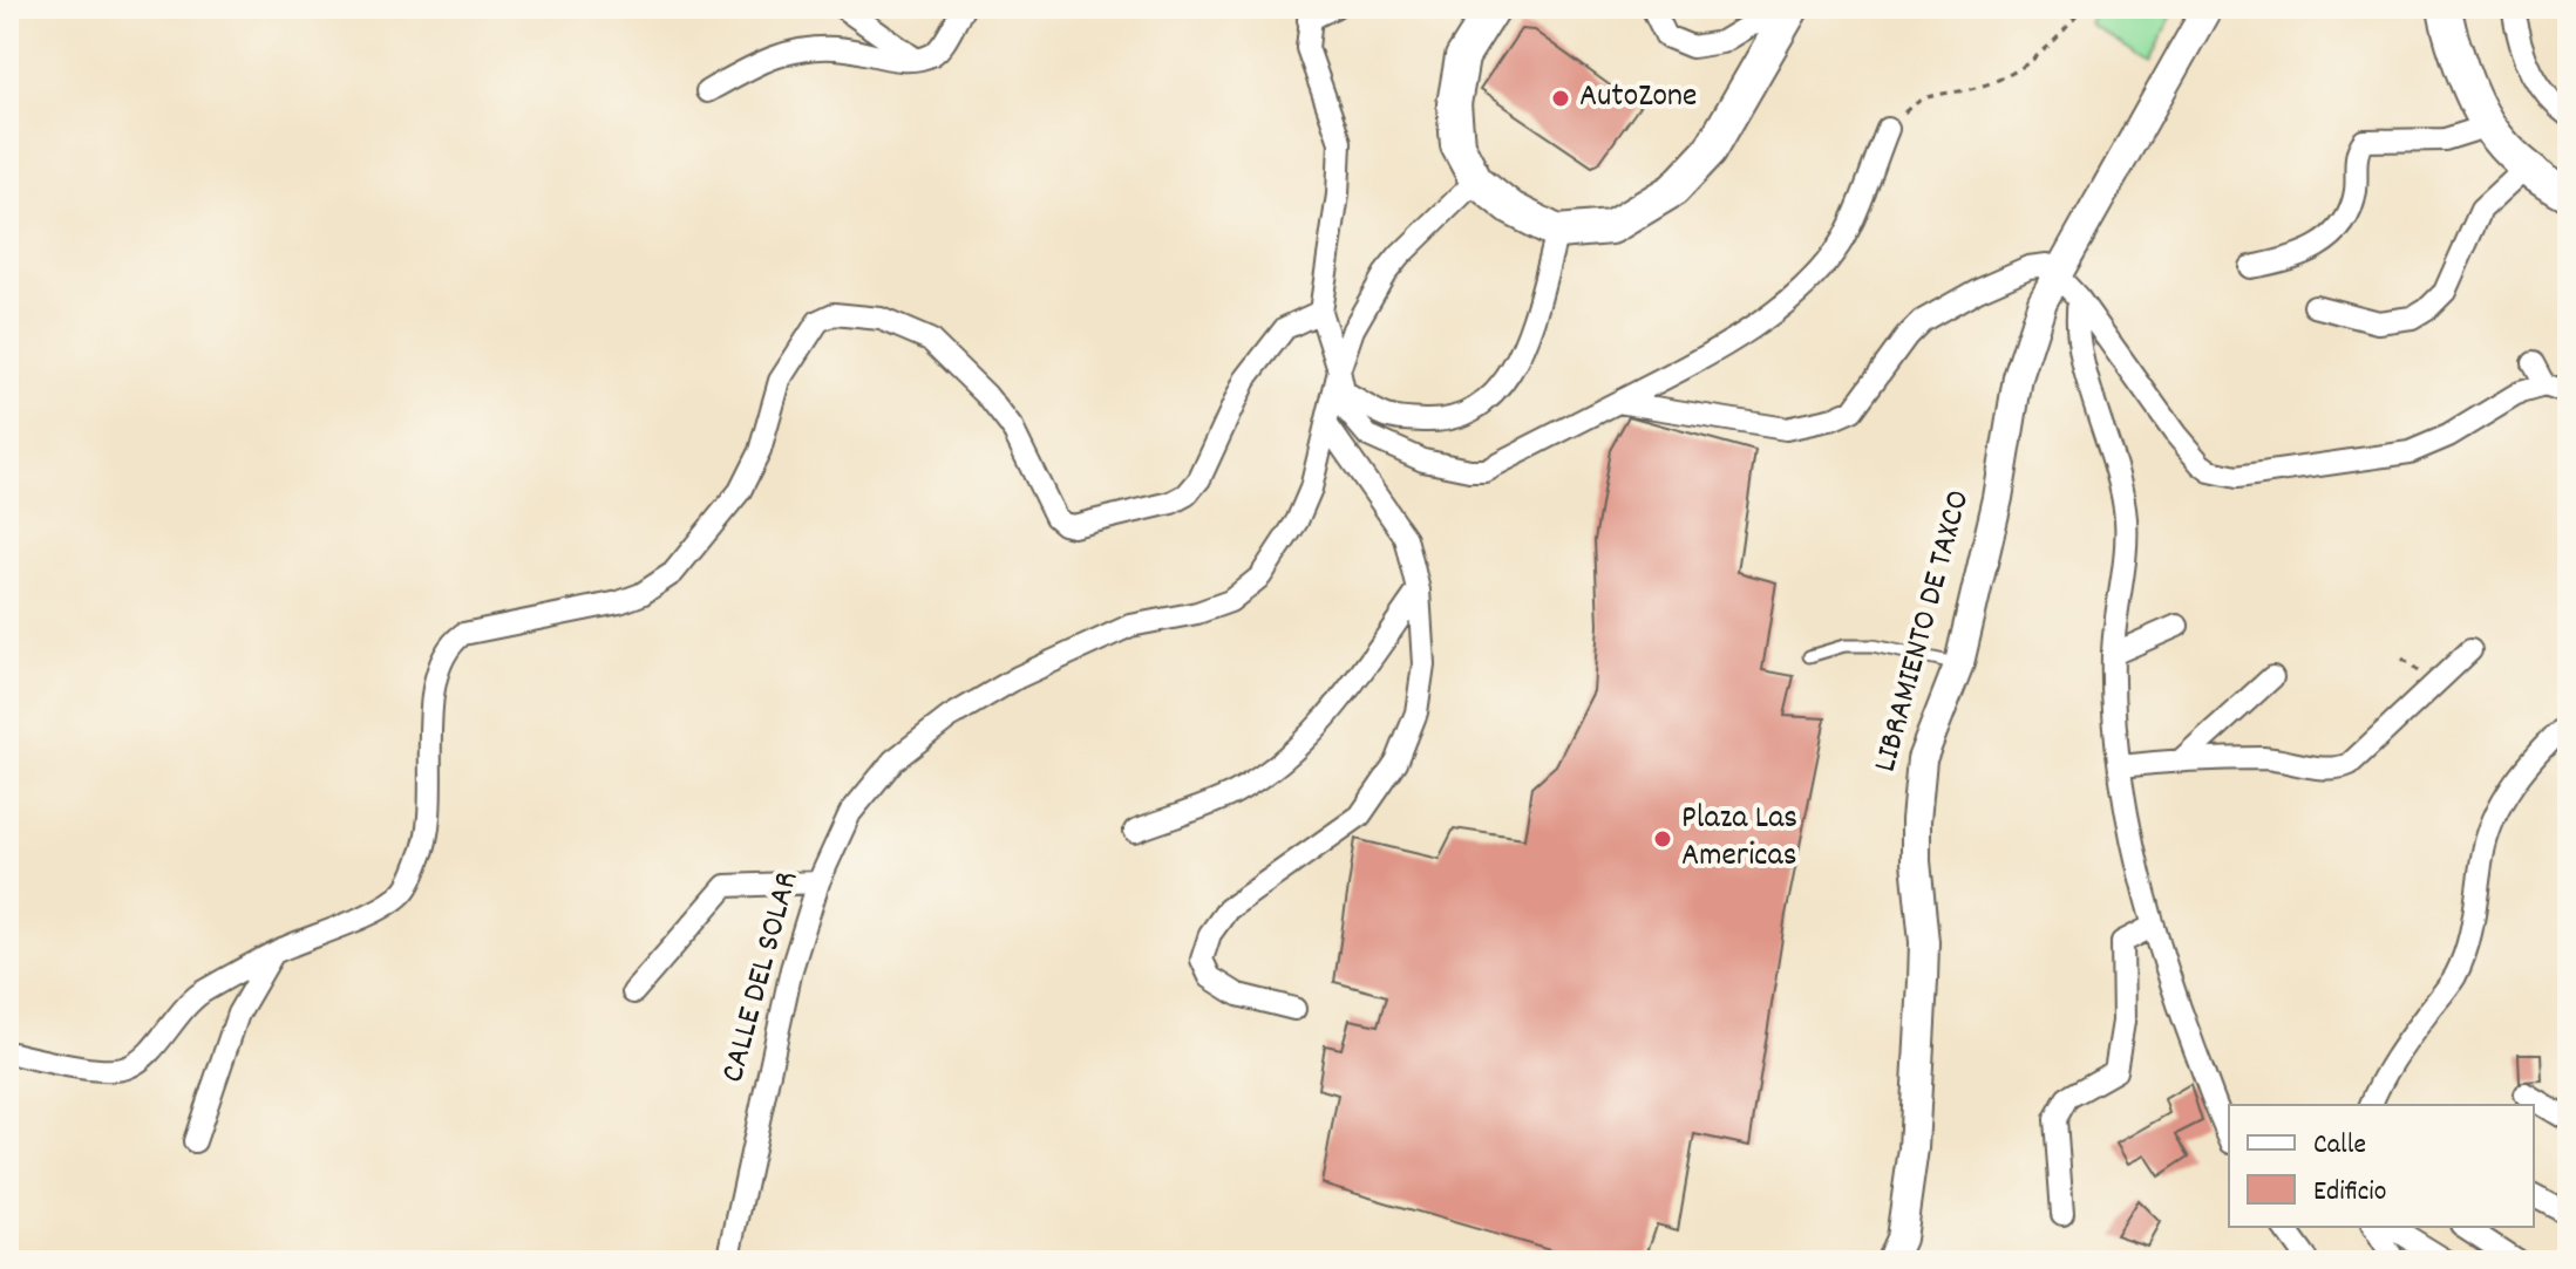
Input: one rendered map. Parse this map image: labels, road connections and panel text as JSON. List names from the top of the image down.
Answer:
{
  "streets": {
    "main road": ["LIBRAMIENTO DE TAXCO"],
    "street": ["CALLE DEL SOLAR"]
  },
  "places": ["AutoZone", "Plaza Las Americas"],
  "legend": ["Calle", "Edificio"]
}
